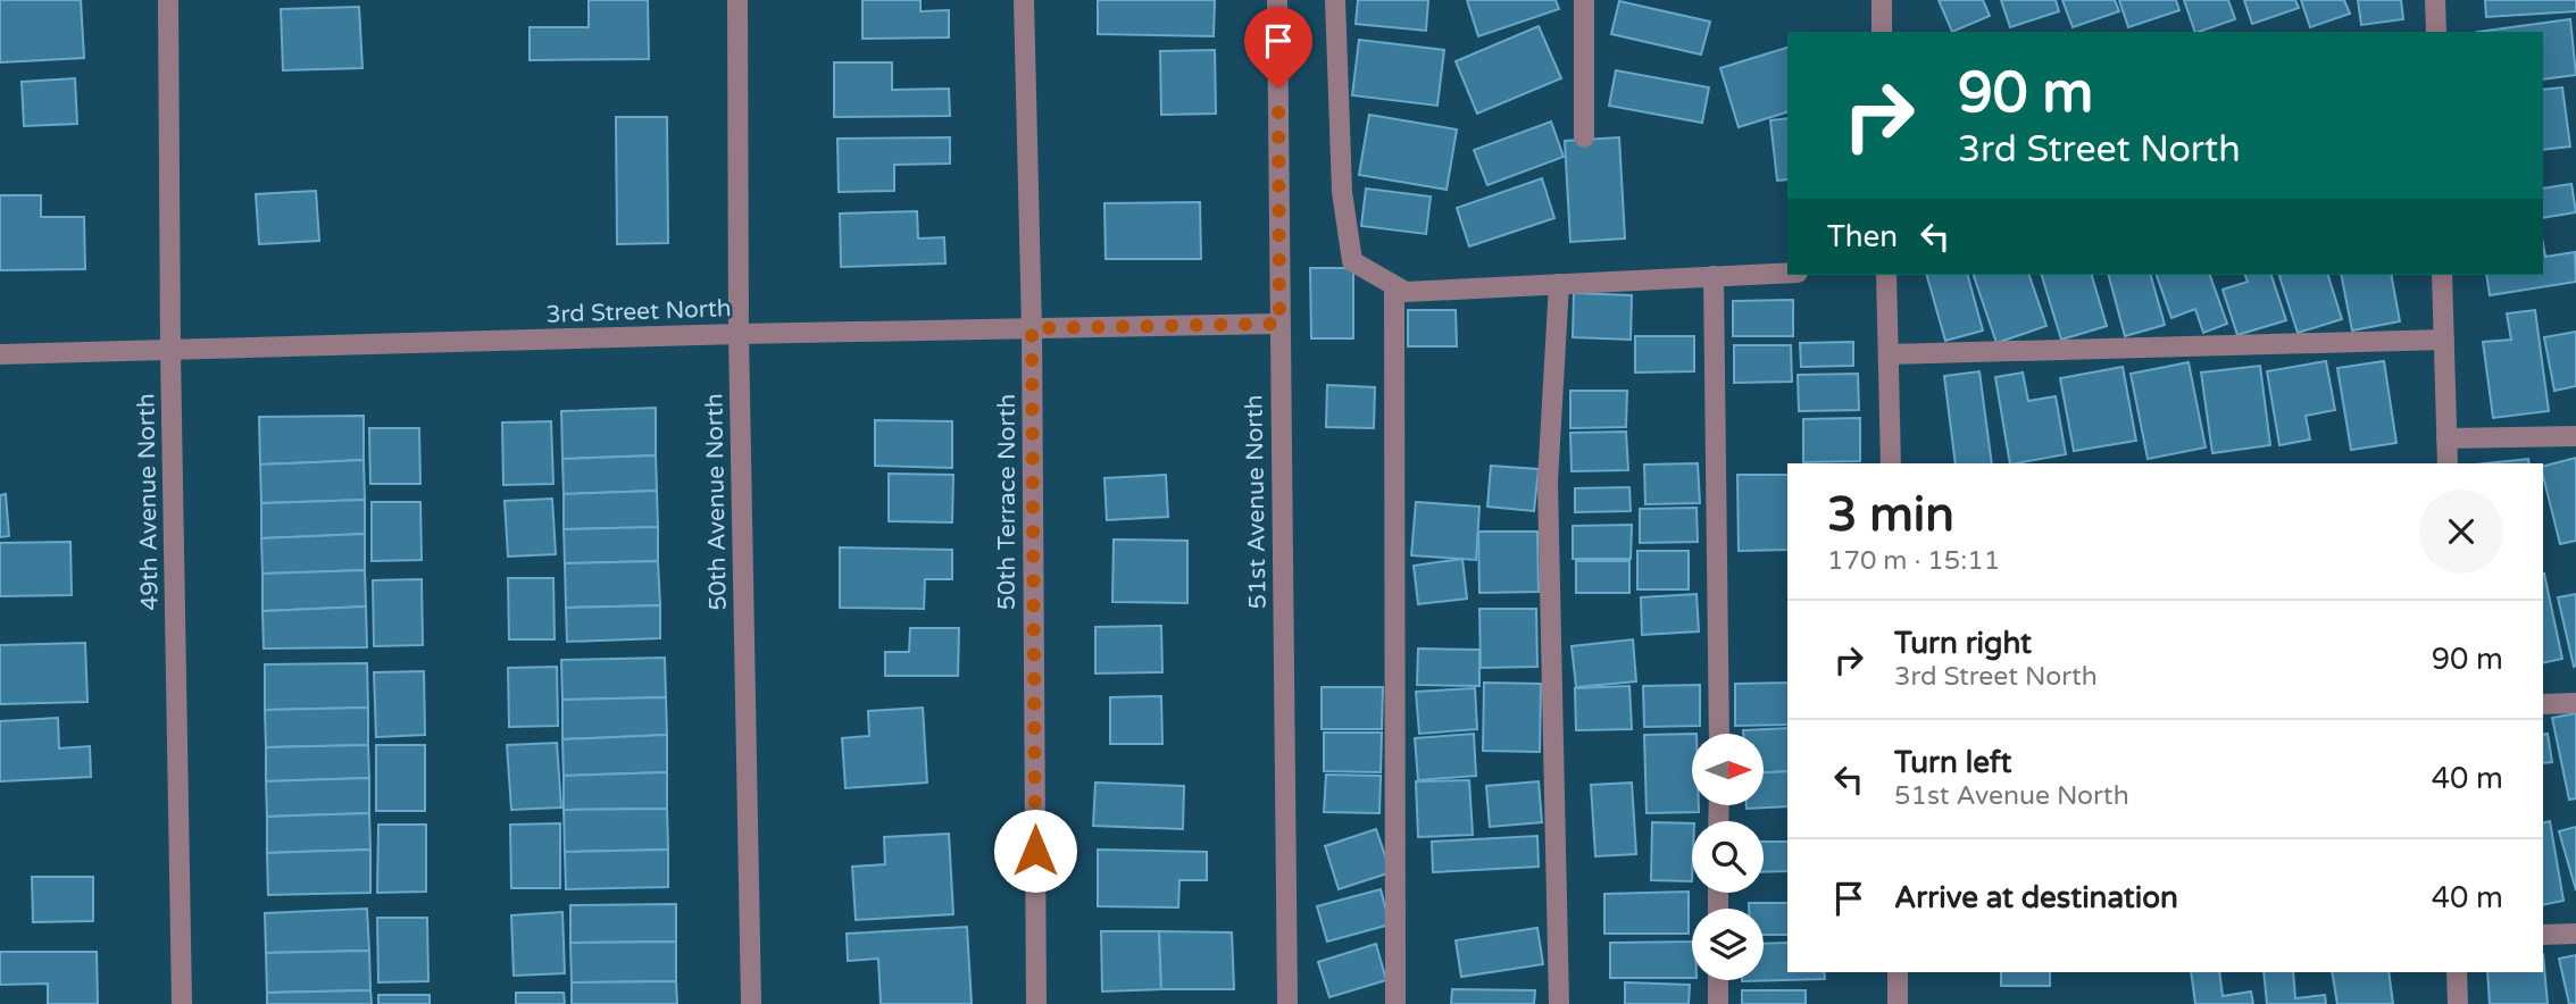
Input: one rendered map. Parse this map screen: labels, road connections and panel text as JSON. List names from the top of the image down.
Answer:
{
  "streets": {
    "street": [
      "3rd Street North",
      "49th Avenue North",
      "50th Avenue North",
      "50th Terrace North",
      "51st Avenue North"
    ]
  },
  "crossings": [
    ["3rd Street North", "49th Avenue North"],
    ["3rd Street North", "50th Avenue North"],
    ["3rd Street North", "50th Terrace North"],
    ["3rd Street North", "51st Avenue North"]
  ],
  "north": "right",
  "page": {
    "turn": ["90 m", "3rd Street North"],
    "then": "Then",
    "heading": ["3 min", "170 m · 15:11"],
    "list": [
      {
        "name": "Turn right",
        "note": "3rd Street North",
        "value": "90 m"
      },
      {
        "name": "Turn left",
        "note": "51st Avenue North",
        "value": "40 m"
      },
      {
        "name": "Arrive at destination",
        "value": "40 m"
      }
    ]
  }
}
